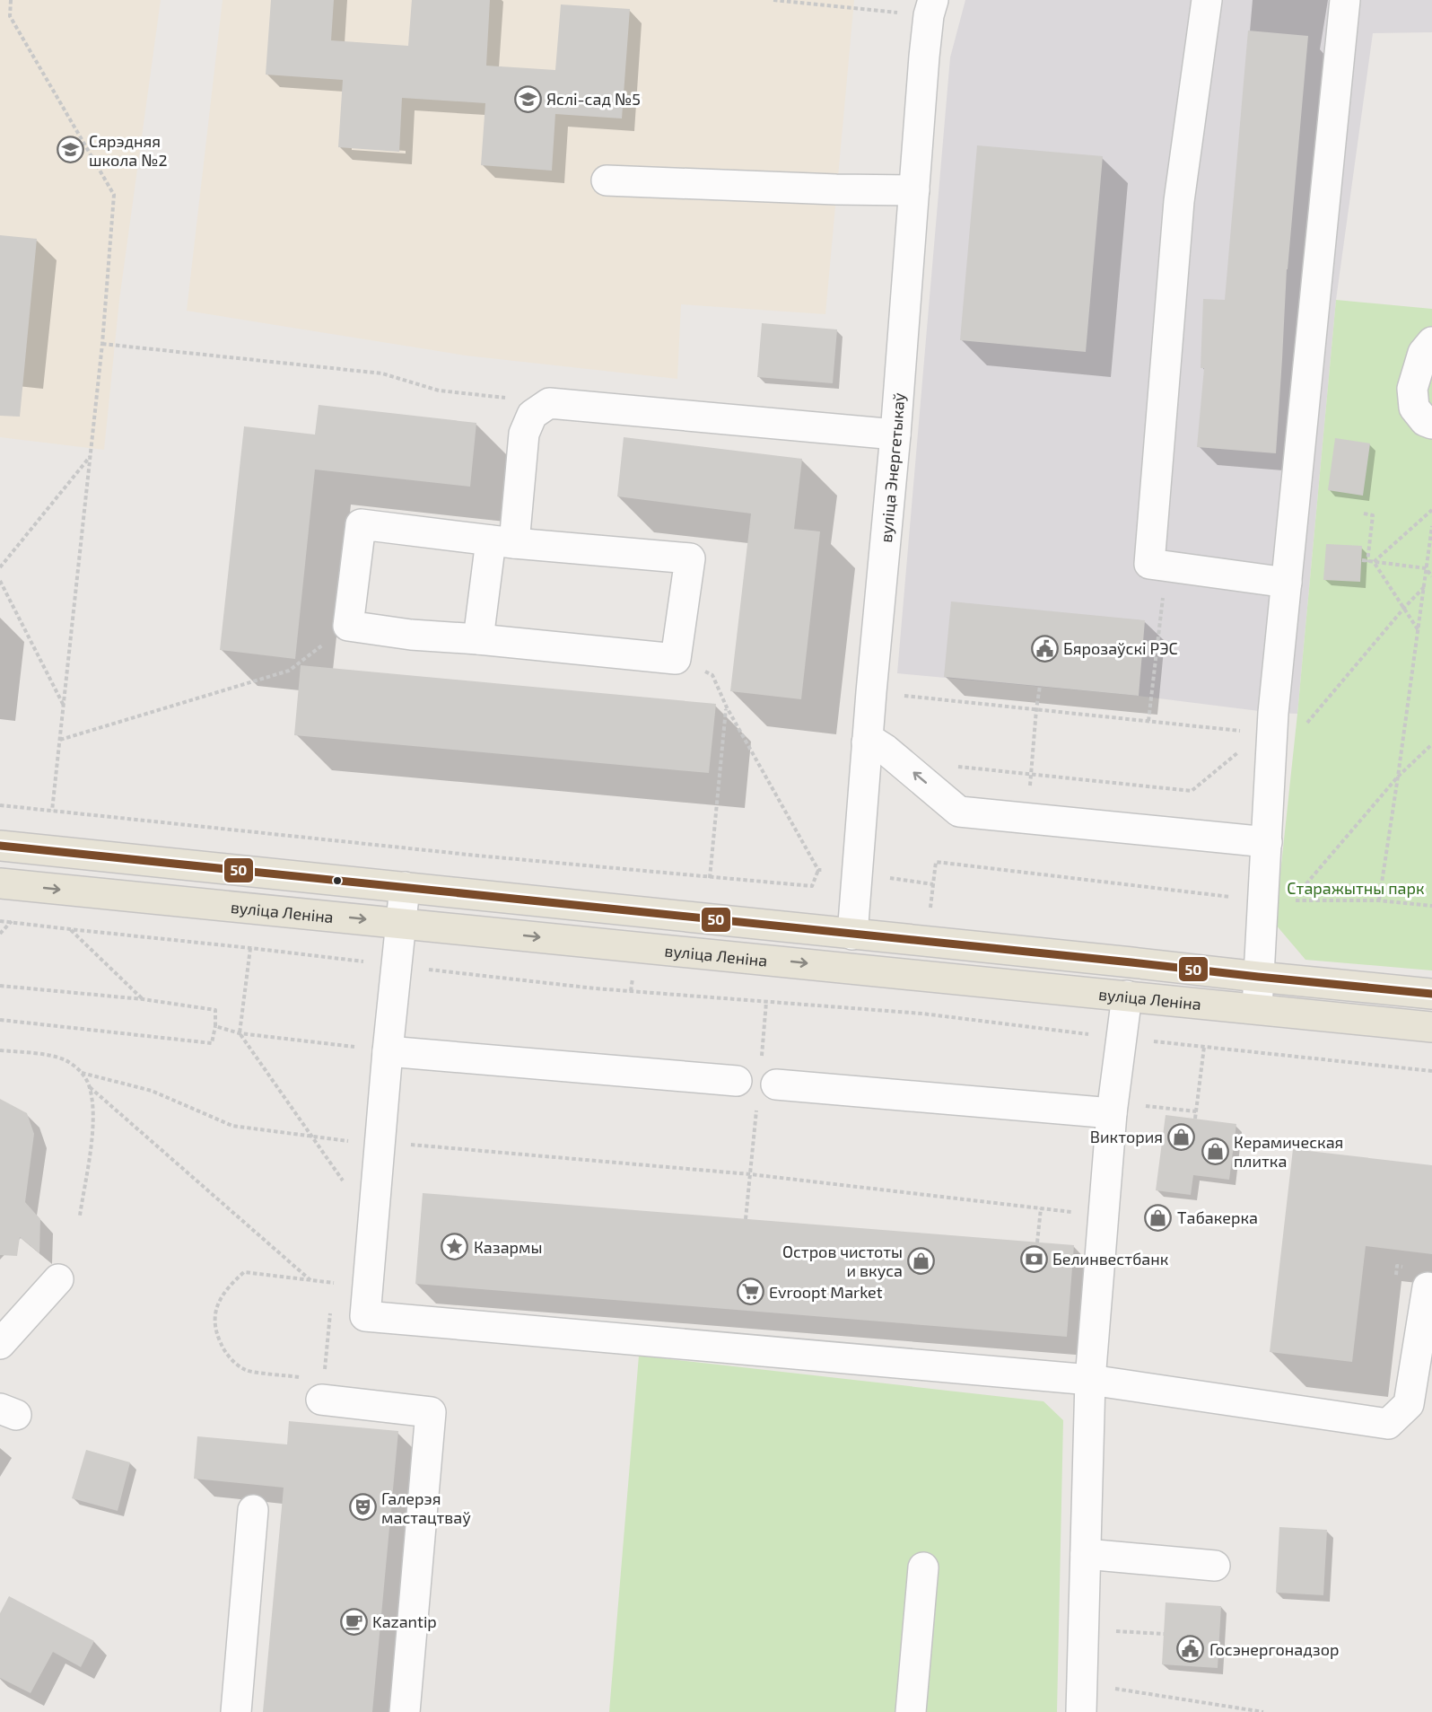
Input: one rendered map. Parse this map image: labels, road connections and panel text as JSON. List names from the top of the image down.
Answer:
{
  "streets": {
    "main road": ["вуліца Леніна"],
    "street": ["вуліца Энергетыкаў"]
  },
  "crossings": [
    ["вуліца Энергетыкаў", "вуліца Леніна"]
  ],
  "parks": ["Старажытны парк"],
  "places": {
    "school or university": ["Яслі-сад №5", "Сярэдняя школа №2"],
    "public building": ["Бярозаўскі РЭС", "Госэнергонадзор"],
    "shop": [
      "Виктория",
      "Керамическая плитка",
      "Табакерка",
      "Остров чистоты и вкуса"
    ],
    "place": ["Казармы"],
    "bank": ["Белинвестбанк"],
    "supermarket": ["Evroopt Market"],
    "theatre": ["Галерэя мастацтваў"],
    "cafe": ["Kazantip"]
  },
  "lines": ["transit line 50"]
}
